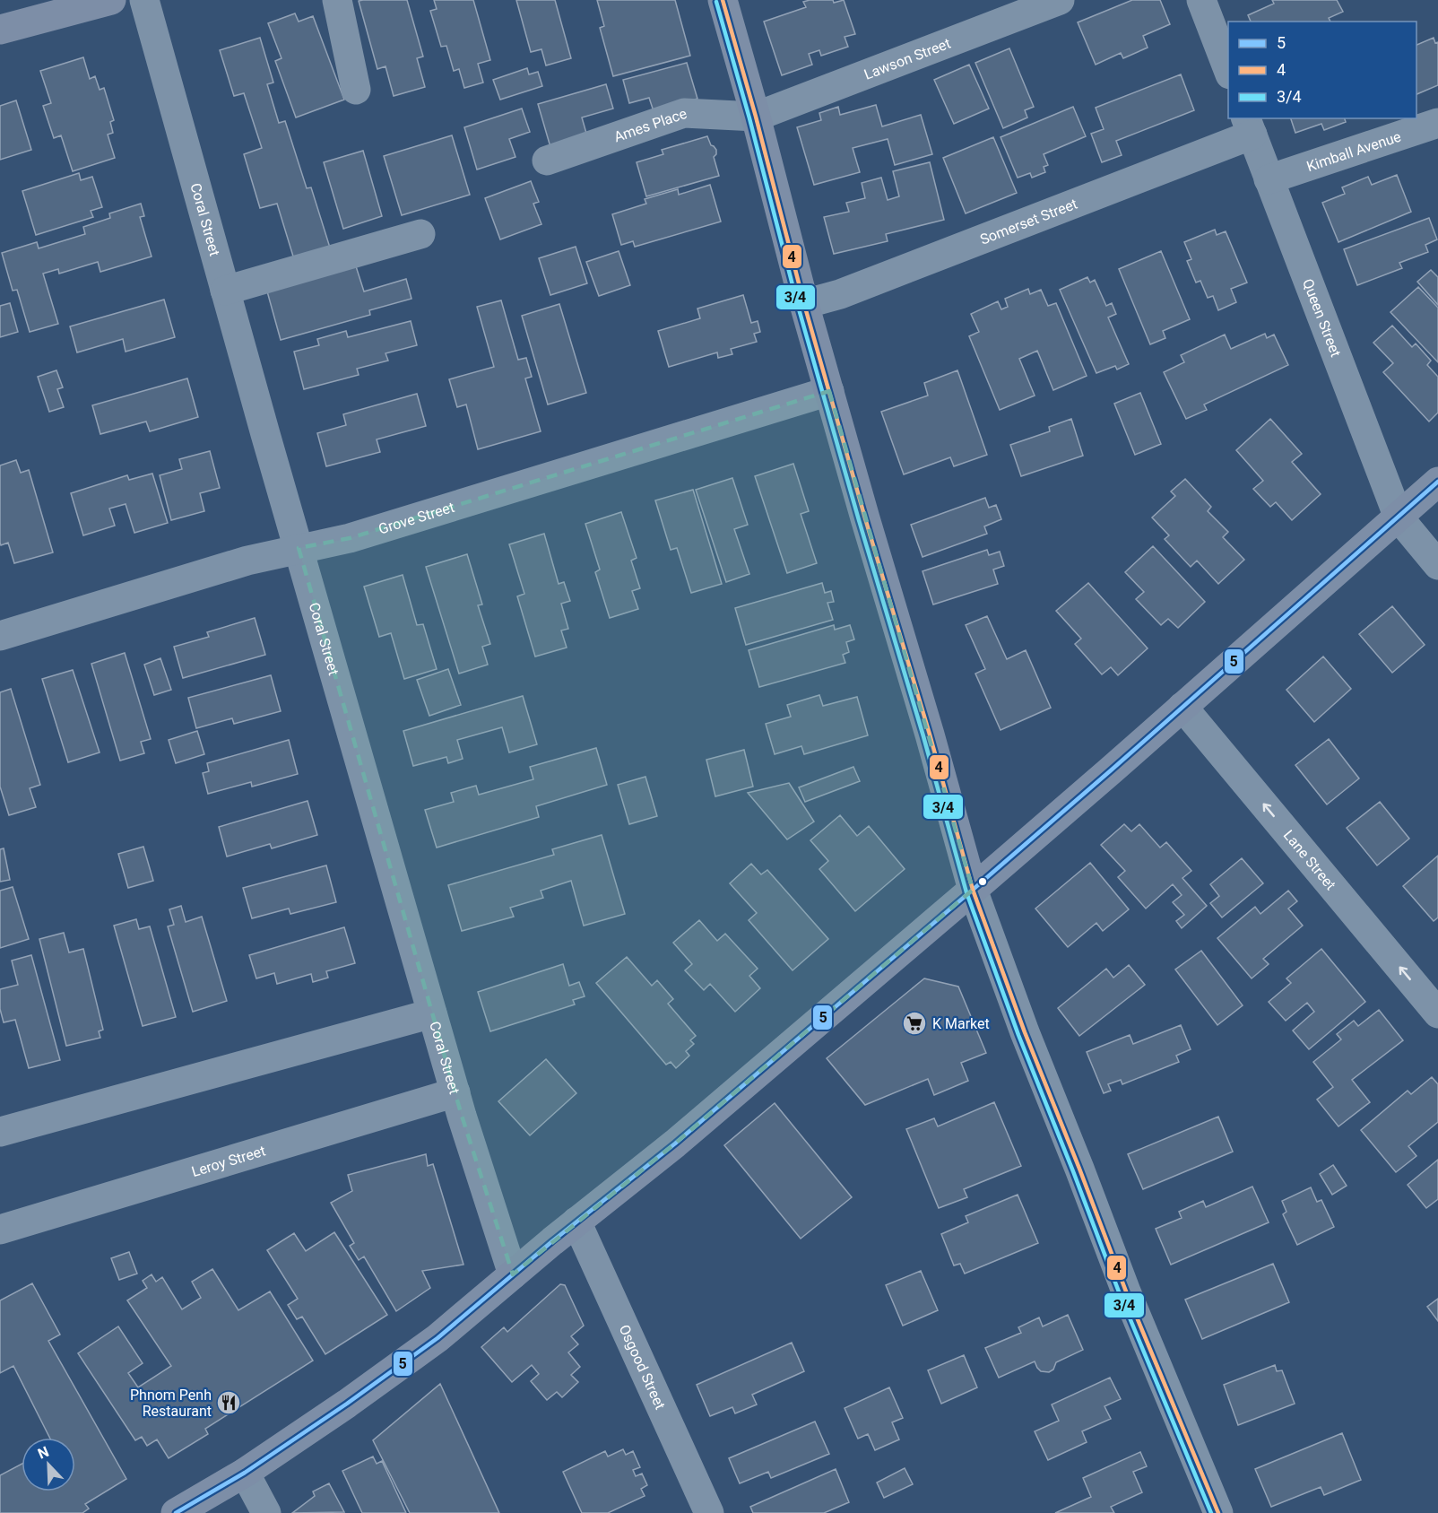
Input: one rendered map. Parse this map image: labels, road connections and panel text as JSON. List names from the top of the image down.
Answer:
{
  "streets": {
    "street": [
      "Lawson Street",
      "Ames Place",
      "Kimball Avenue",
      "Coral Street",
      "Somerset Street",
      "Queen Street",
      "Grove Street",
      "Lane Street",
      "Leroy Street",
      "Osgood Street"
    ]
  },
  "crossings": [
    ["Lawson Street", "Ames Place"],
    ["Kimball Avenue", "Queen Street"],
    ["Coral Street", "Grove Street"],
    ["Coral Street", "Leroy Street"],
    ["Somerset Street", "Queen Street"]
  ],
  "one_way": ["Lane Street"],
  "places": {
    "supermarket": ["K Market"],
    "restaurant": ["Phnom Penh Restaurant"]
  },
  "lines": ["transit line 4", "transit line 3/4", "transit line 5"],
  "legend": ["5", "4", "3/4"],
  "north": "top left"
}
